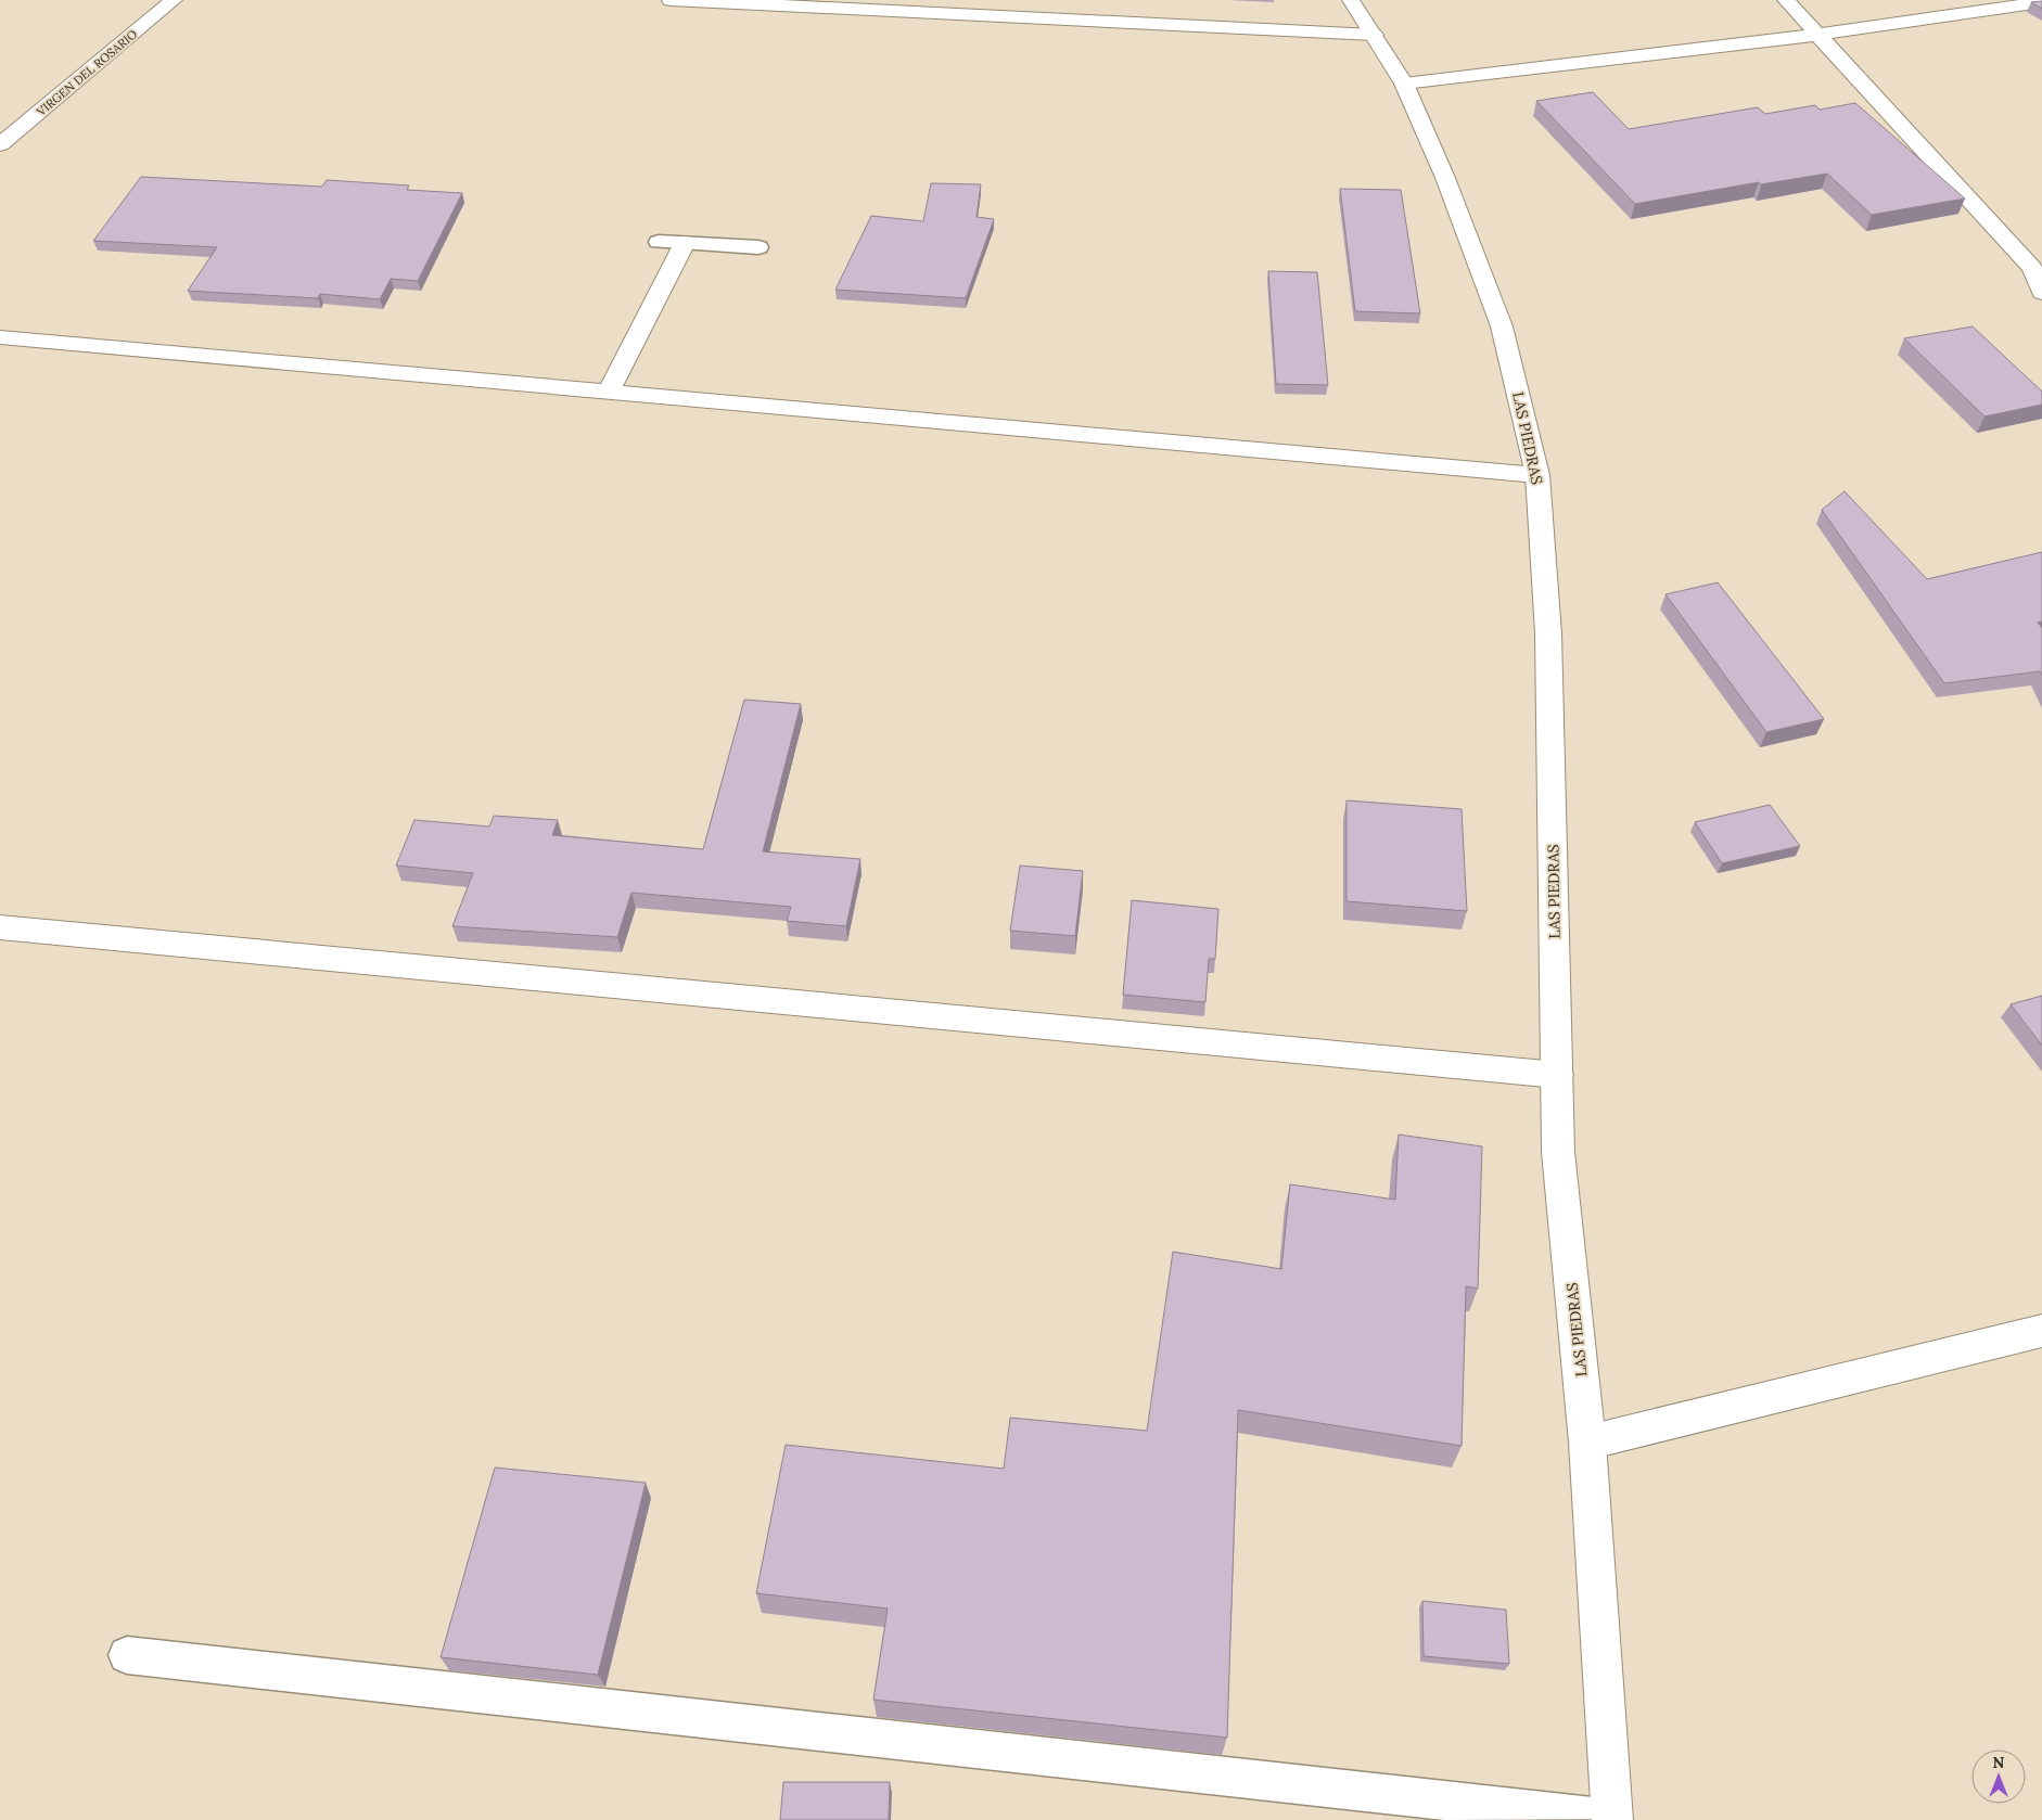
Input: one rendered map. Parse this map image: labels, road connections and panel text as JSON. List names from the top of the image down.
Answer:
{
  "streets": {
    "street": ["VIRGEN DEL ROSARIO", "LAS PIEDRAS"]
  },
  "north": "top"
}
